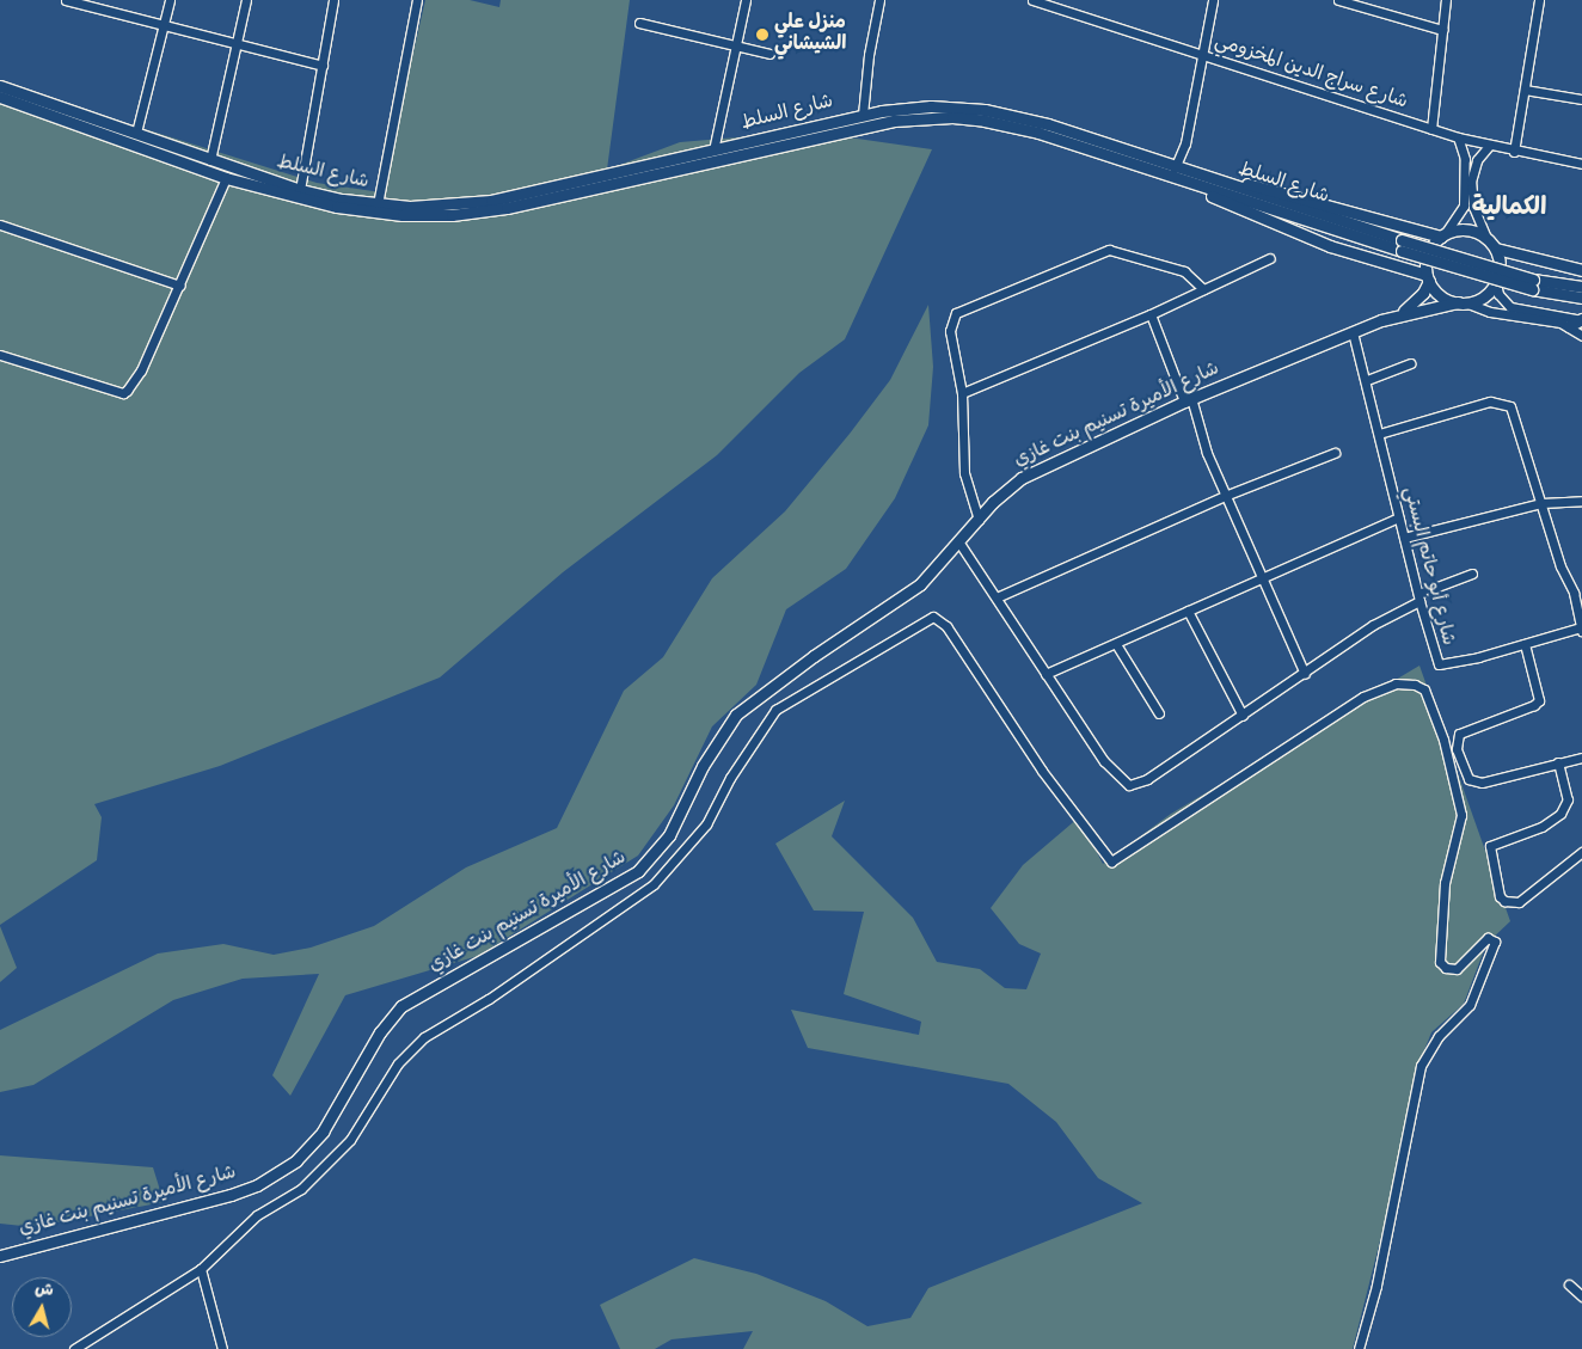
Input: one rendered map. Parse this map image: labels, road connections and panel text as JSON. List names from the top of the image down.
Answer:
{
  "streets": {
    "main road": ["شارع السلط", "شارع الأميرة تسنيم بنت غازي"],
    "street": ["شارع سراج الدين المخزومي", "شارع أبو حاتم البستي"]
  },
  "crossings": [
    ["شارع الأميرة تسنيم بنت غازي", "شارع أبو حاتم البستي"]
  ],
  "districts": ["الكمالية"],
  "places": ["منزل علي الشيشاني"],
  "north": "top"
}
